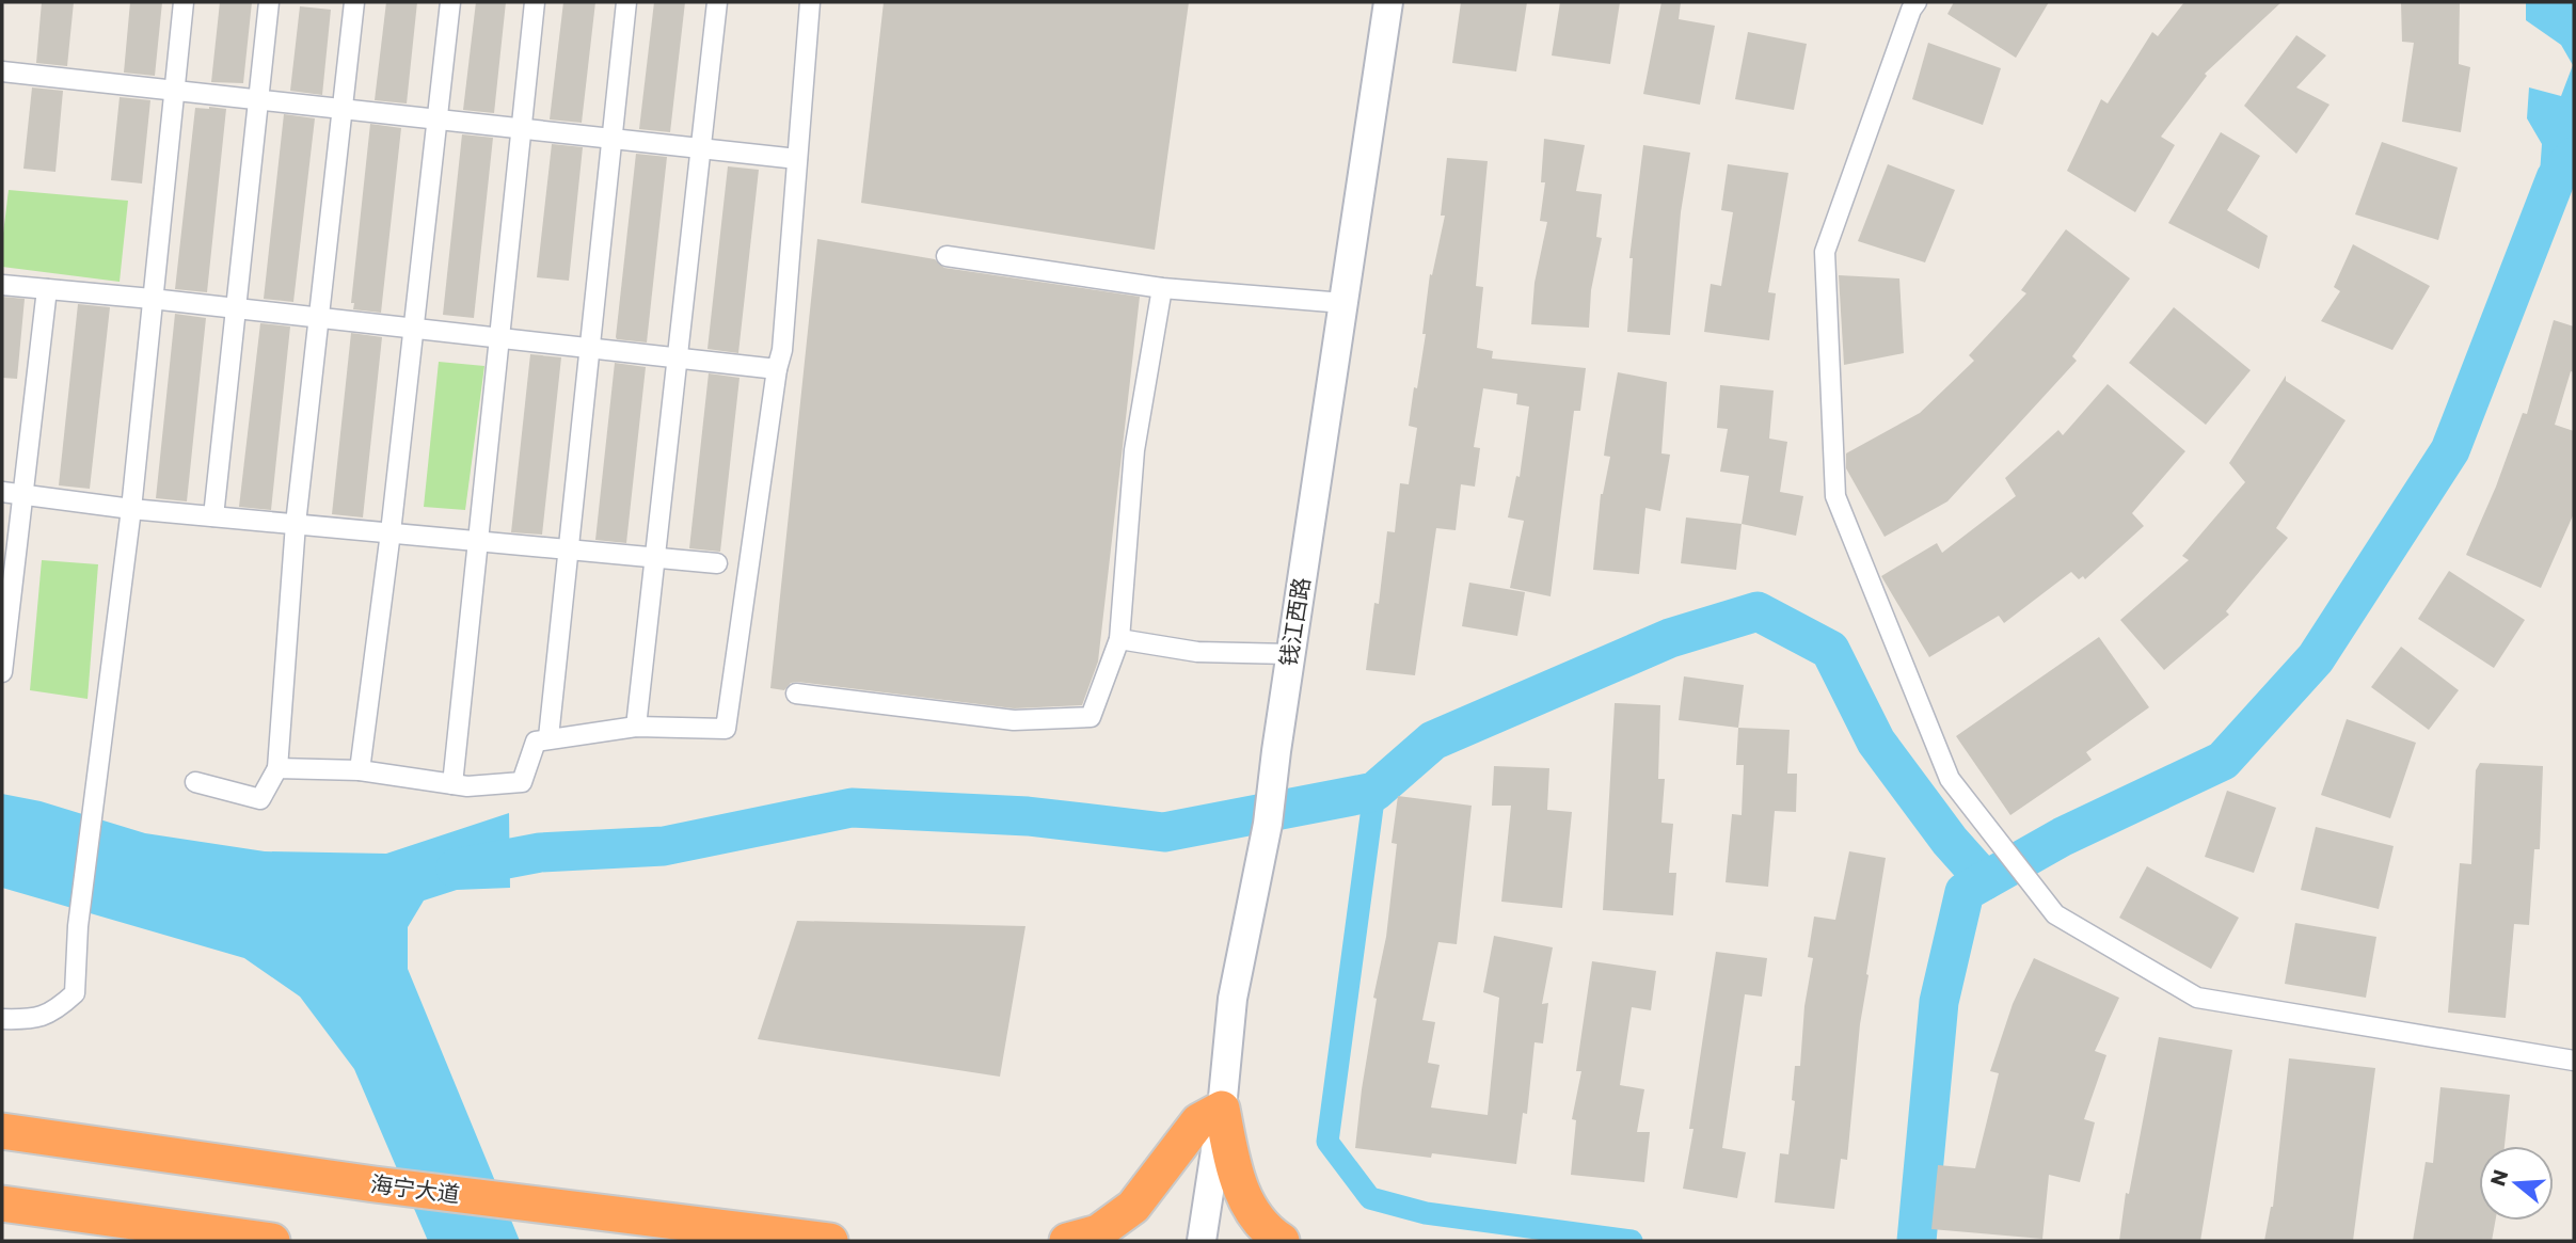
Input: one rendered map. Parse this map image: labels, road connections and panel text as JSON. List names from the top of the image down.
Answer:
{
  "streets": {
    "highway": ["海宁大道"],
    "main road": ["钱江西路"]
  },
  "north": "left"
}
